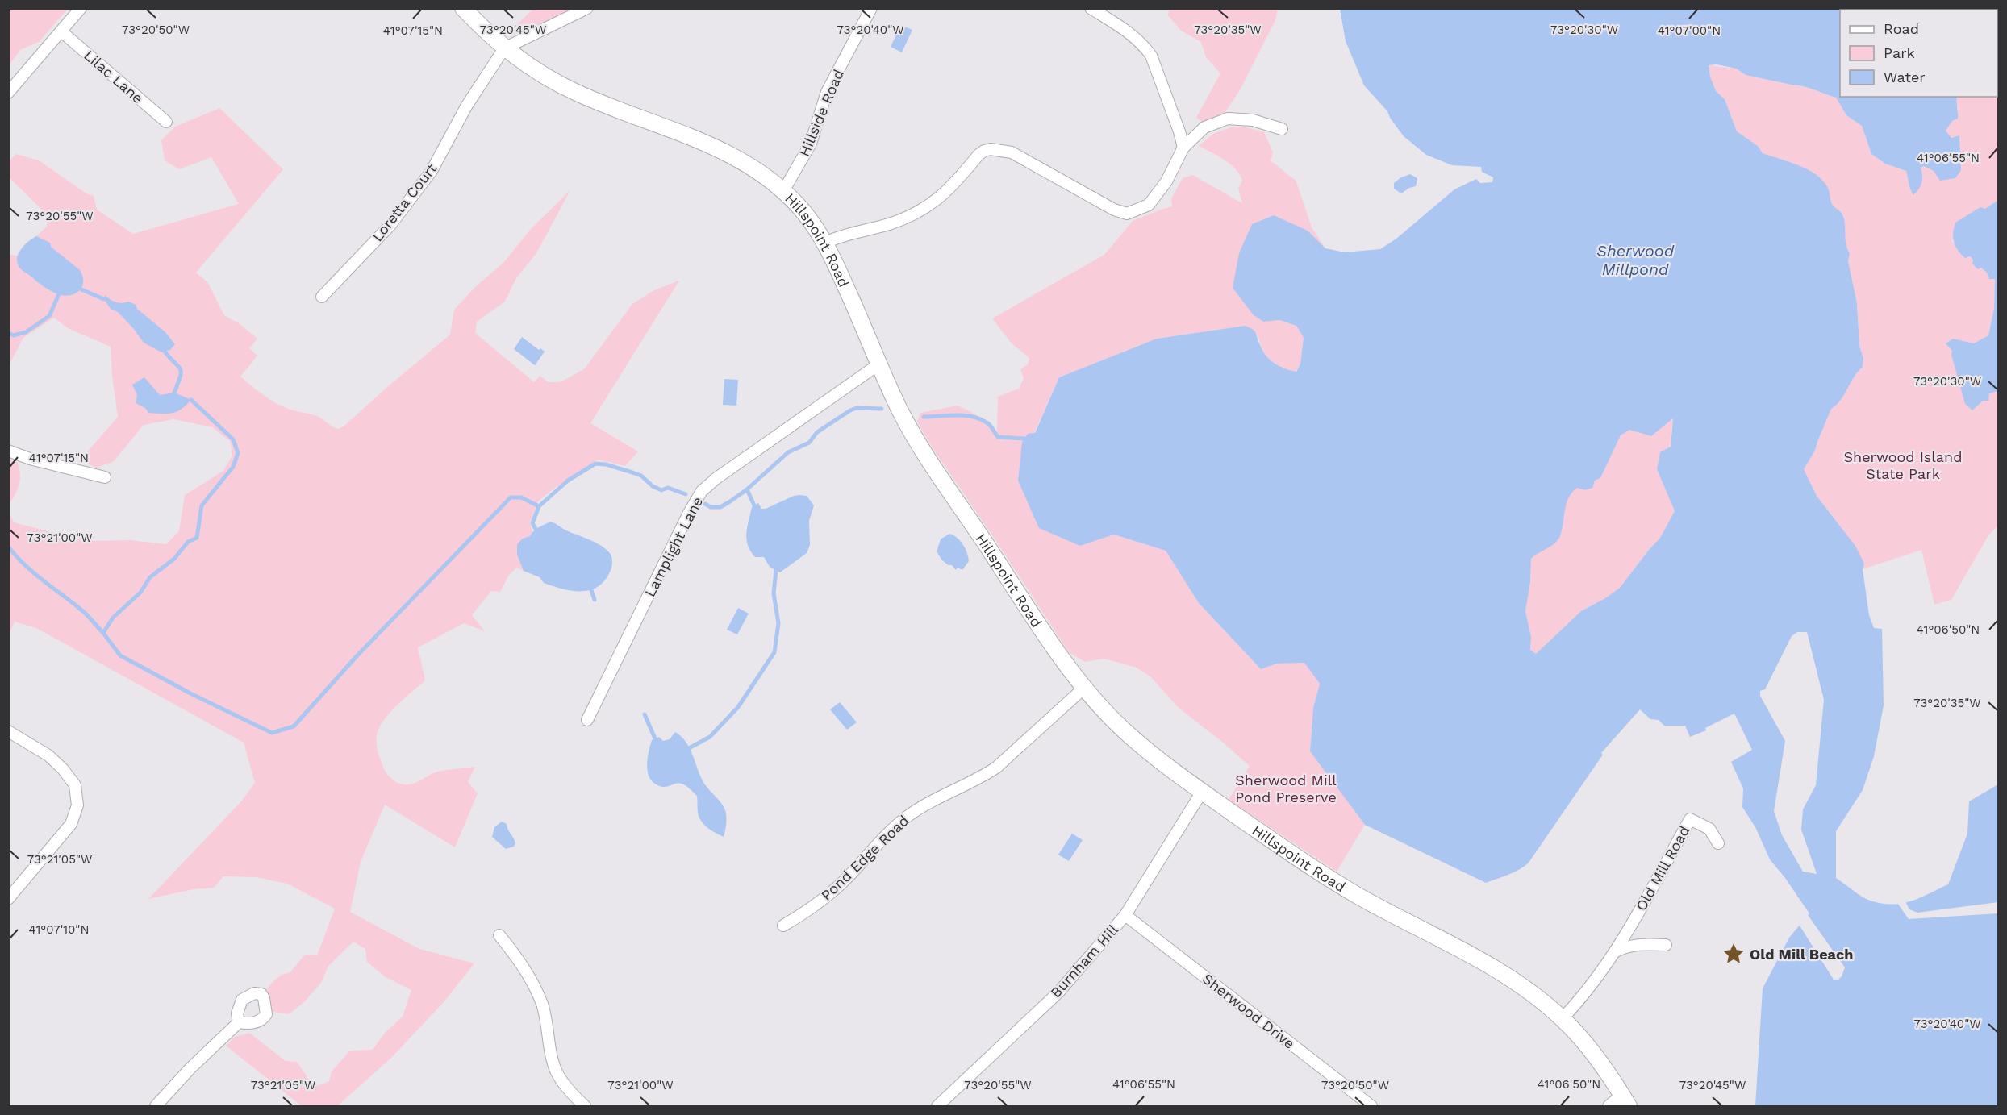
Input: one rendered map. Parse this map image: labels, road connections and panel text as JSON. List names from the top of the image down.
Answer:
{
  "streets": {
    "street": [
      "Lilac Lane",
      "Hillside Road",
      "Loretta Court",
      "Hillspoint Road",
      "Lamplight Lane",
      "Pond Edge Road",
      "Old Mill Road",
      "Burnham Hill",
      "Sherwood Drive"
    ]
  },
  "crossings": [
    ["Hillside Road", "Hillspoint Road"],
    ["Loretta Court", "Hillspoint Road"],
    ["Hillspoint Road", "Lamplight Lane"],
    ["Hillspoint Road", "Pond Edge Road"],
    ["Hillspoint Road", "Old Mill Road"],
    ["Hillspoint Road", "Burnham Hill"],
    ["Burnham Hill", "Sherwood Drive"]
  ],
  "water": ["Sherwood Millpond"],
  "parks": ["Sherwood Island State Park", "Sherwood Mill Pond Preserve"],
  "places": {
    "place": ["Old Mill Beach"]
  },
  "legend": ["Road", "Park", "Water"],
  "coordinates": [
    "73°20'50\"W",
    "73°20'45\"W",
    "73°20'40\"W",
    "73°20'35\"W",
    "73°20'30\"W",
    "41°07'15\"N",
    "41°07'00\"N",
    "41°06'55\"N",
    "73°20'55\"W",
    "73°21'00\"W",
    "41°06'50\"N",
    "73°21'05\"W",
    "41°07'10\"N"
  ]
}
